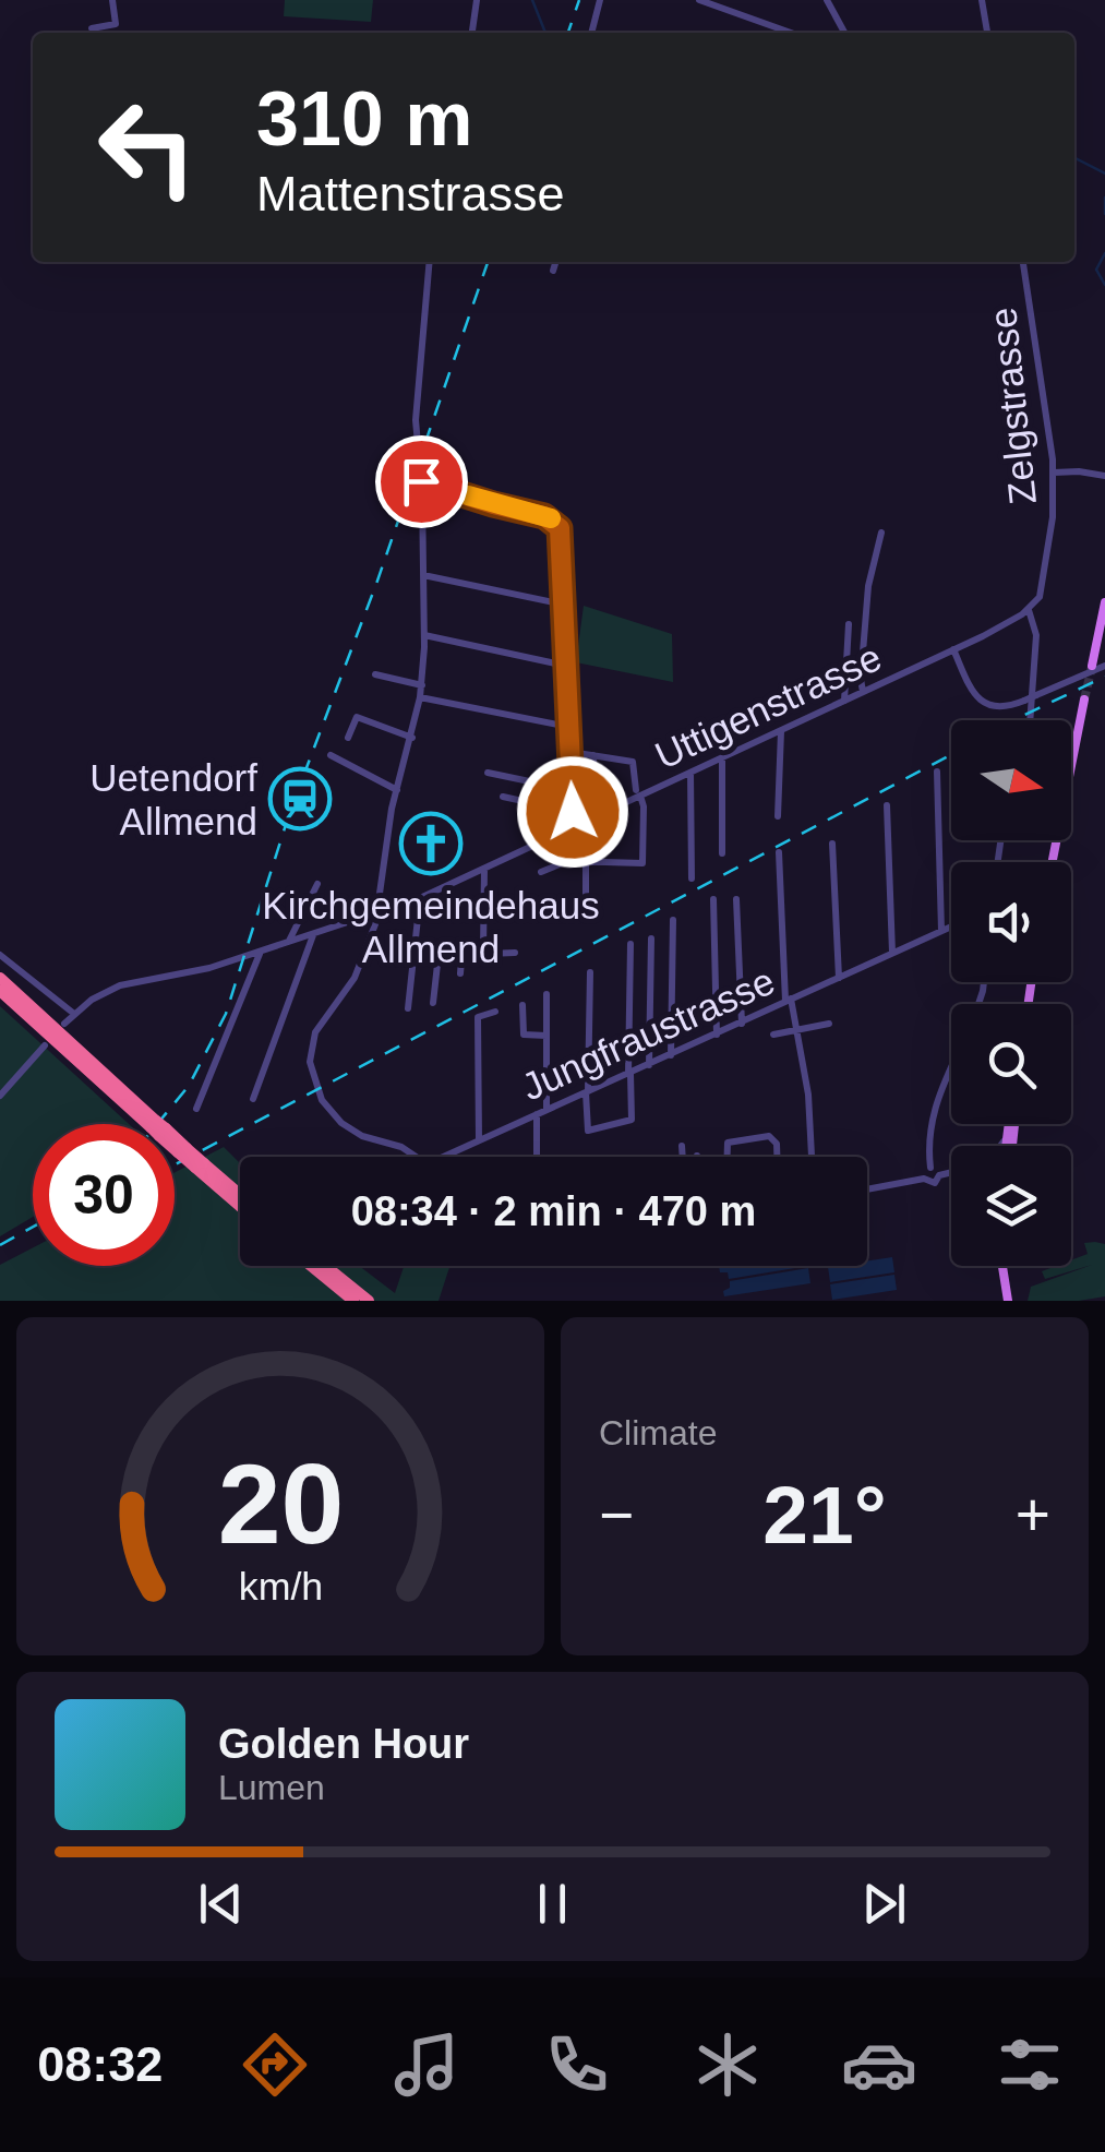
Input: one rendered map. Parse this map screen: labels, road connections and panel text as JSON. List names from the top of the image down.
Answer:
{
  "streets": {
    "street": ["Zelgstrasse", "Uttigenstrasse", "Jungfraustrasse"]
  },
  "places": {
    "station": ["Uetendorf Allmend"],
    "church": ["Kirchgemeindehaus Allmend"]
  },
  "north": "right",
  "page": {
    "turn": ["310 m", "Mattenstrasse"],
    "limit": "30",
    "trip": "08:34 · 2 min · 470 m",
    "tile": "Climate",
    "heat": ["−", "21°", "+"],
    "song": ["Golden Hour", "Lumen"],
    "tabs": "08:32",
    "gauge": ["20", "km/h"]
  }
}
